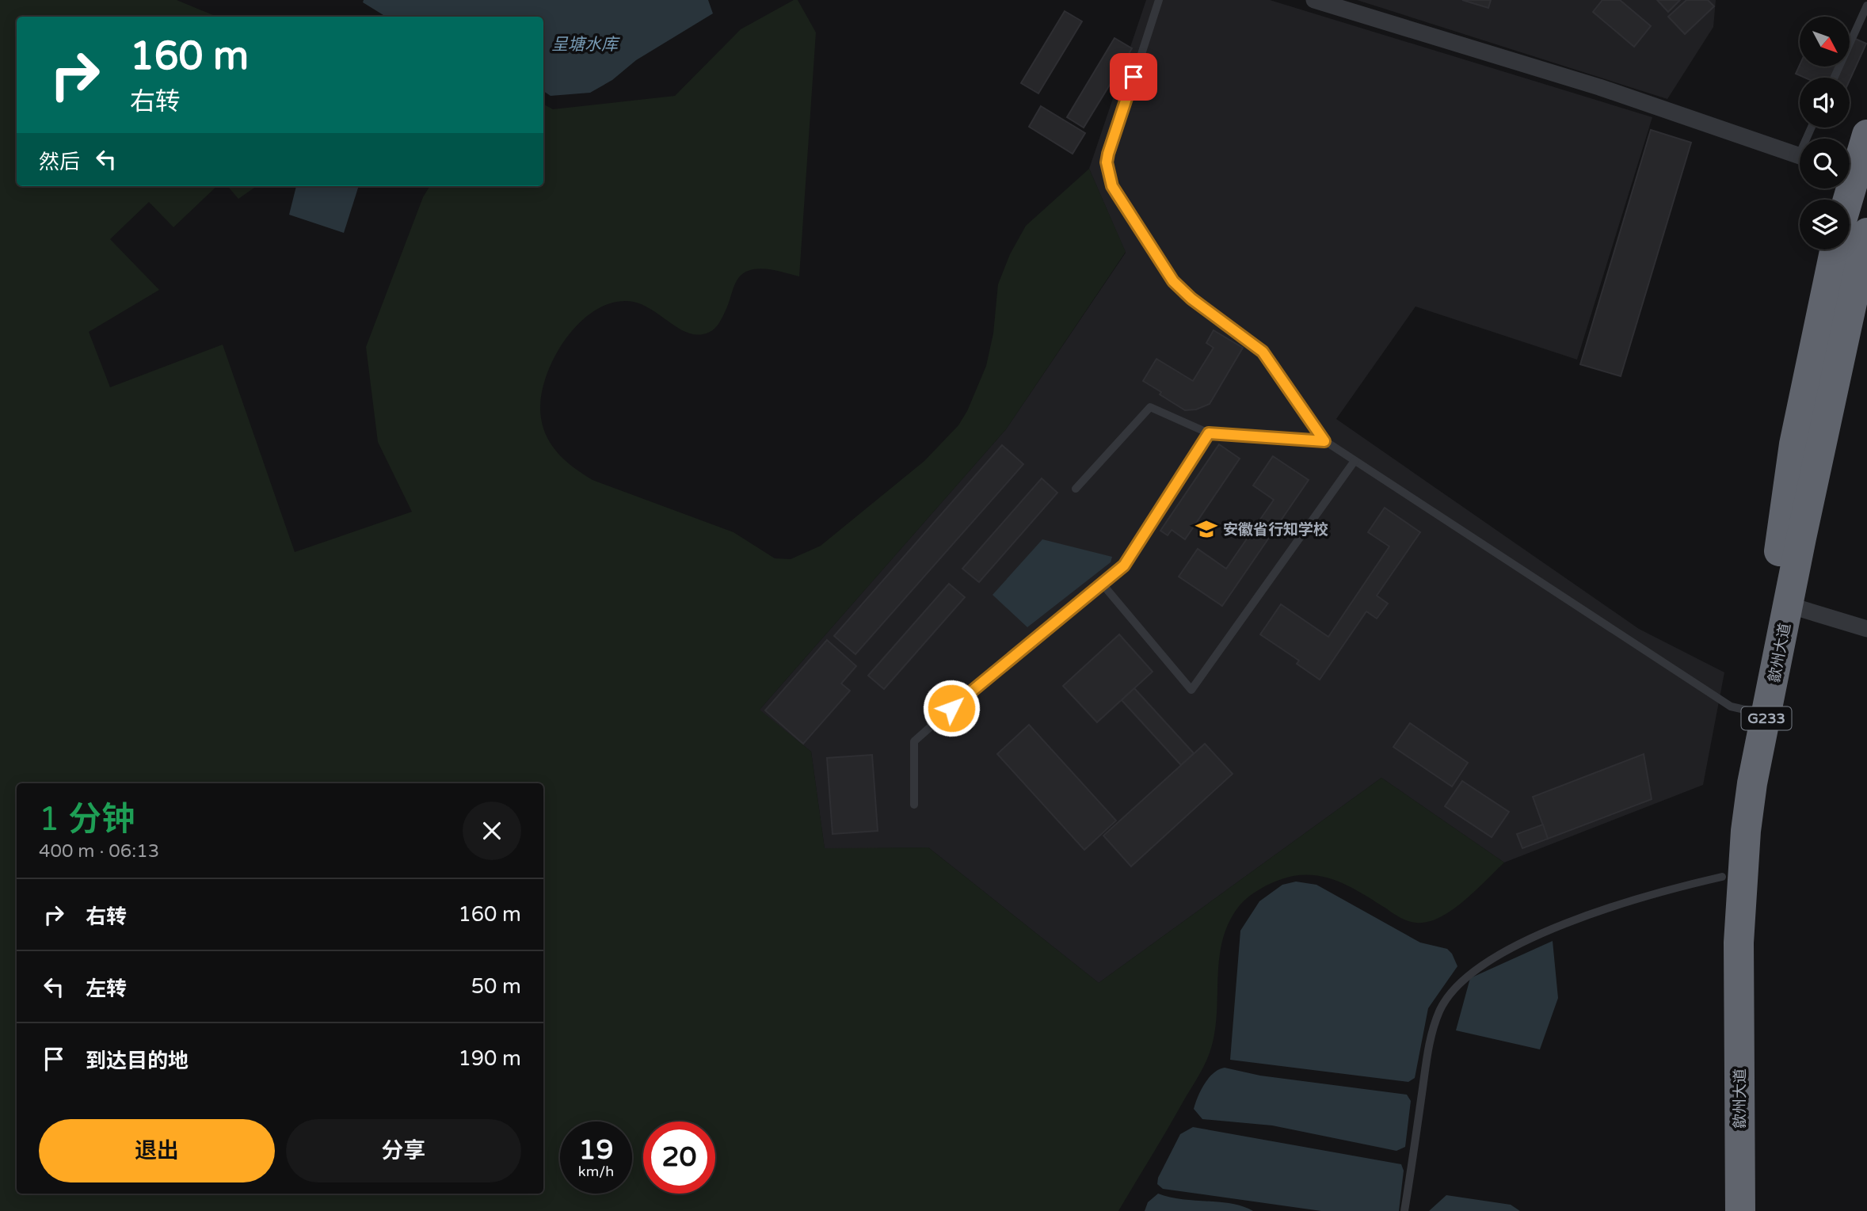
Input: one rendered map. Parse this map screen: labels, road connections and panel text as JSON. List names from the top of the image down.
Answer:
{
  "streets": {
    "highway": ["歙州大道", "G233"]
  },
  "water": ["呈塘水库"],
  "places": {
    "school or university": ["安徽省行知学校"]
  },
  "north": "bottom right",
  "page": {
    "turn": ["160 m", "右转"],
    "then": "然后",
    "heading": ["1 分钟", "400 m · 06:13"],
    "list": [
      {
        "name": "右转",
        "value": "160 m"
      },
      {
        "name": "左转",
        "value": "50 m"
      },
      {
        "name": "到达目的地",
        "value": "190 m"
      }
    ],
    "buttons": ["退出", "分享"],
    "speed": "19 km/h",
    "limit": "20"
  }
}
